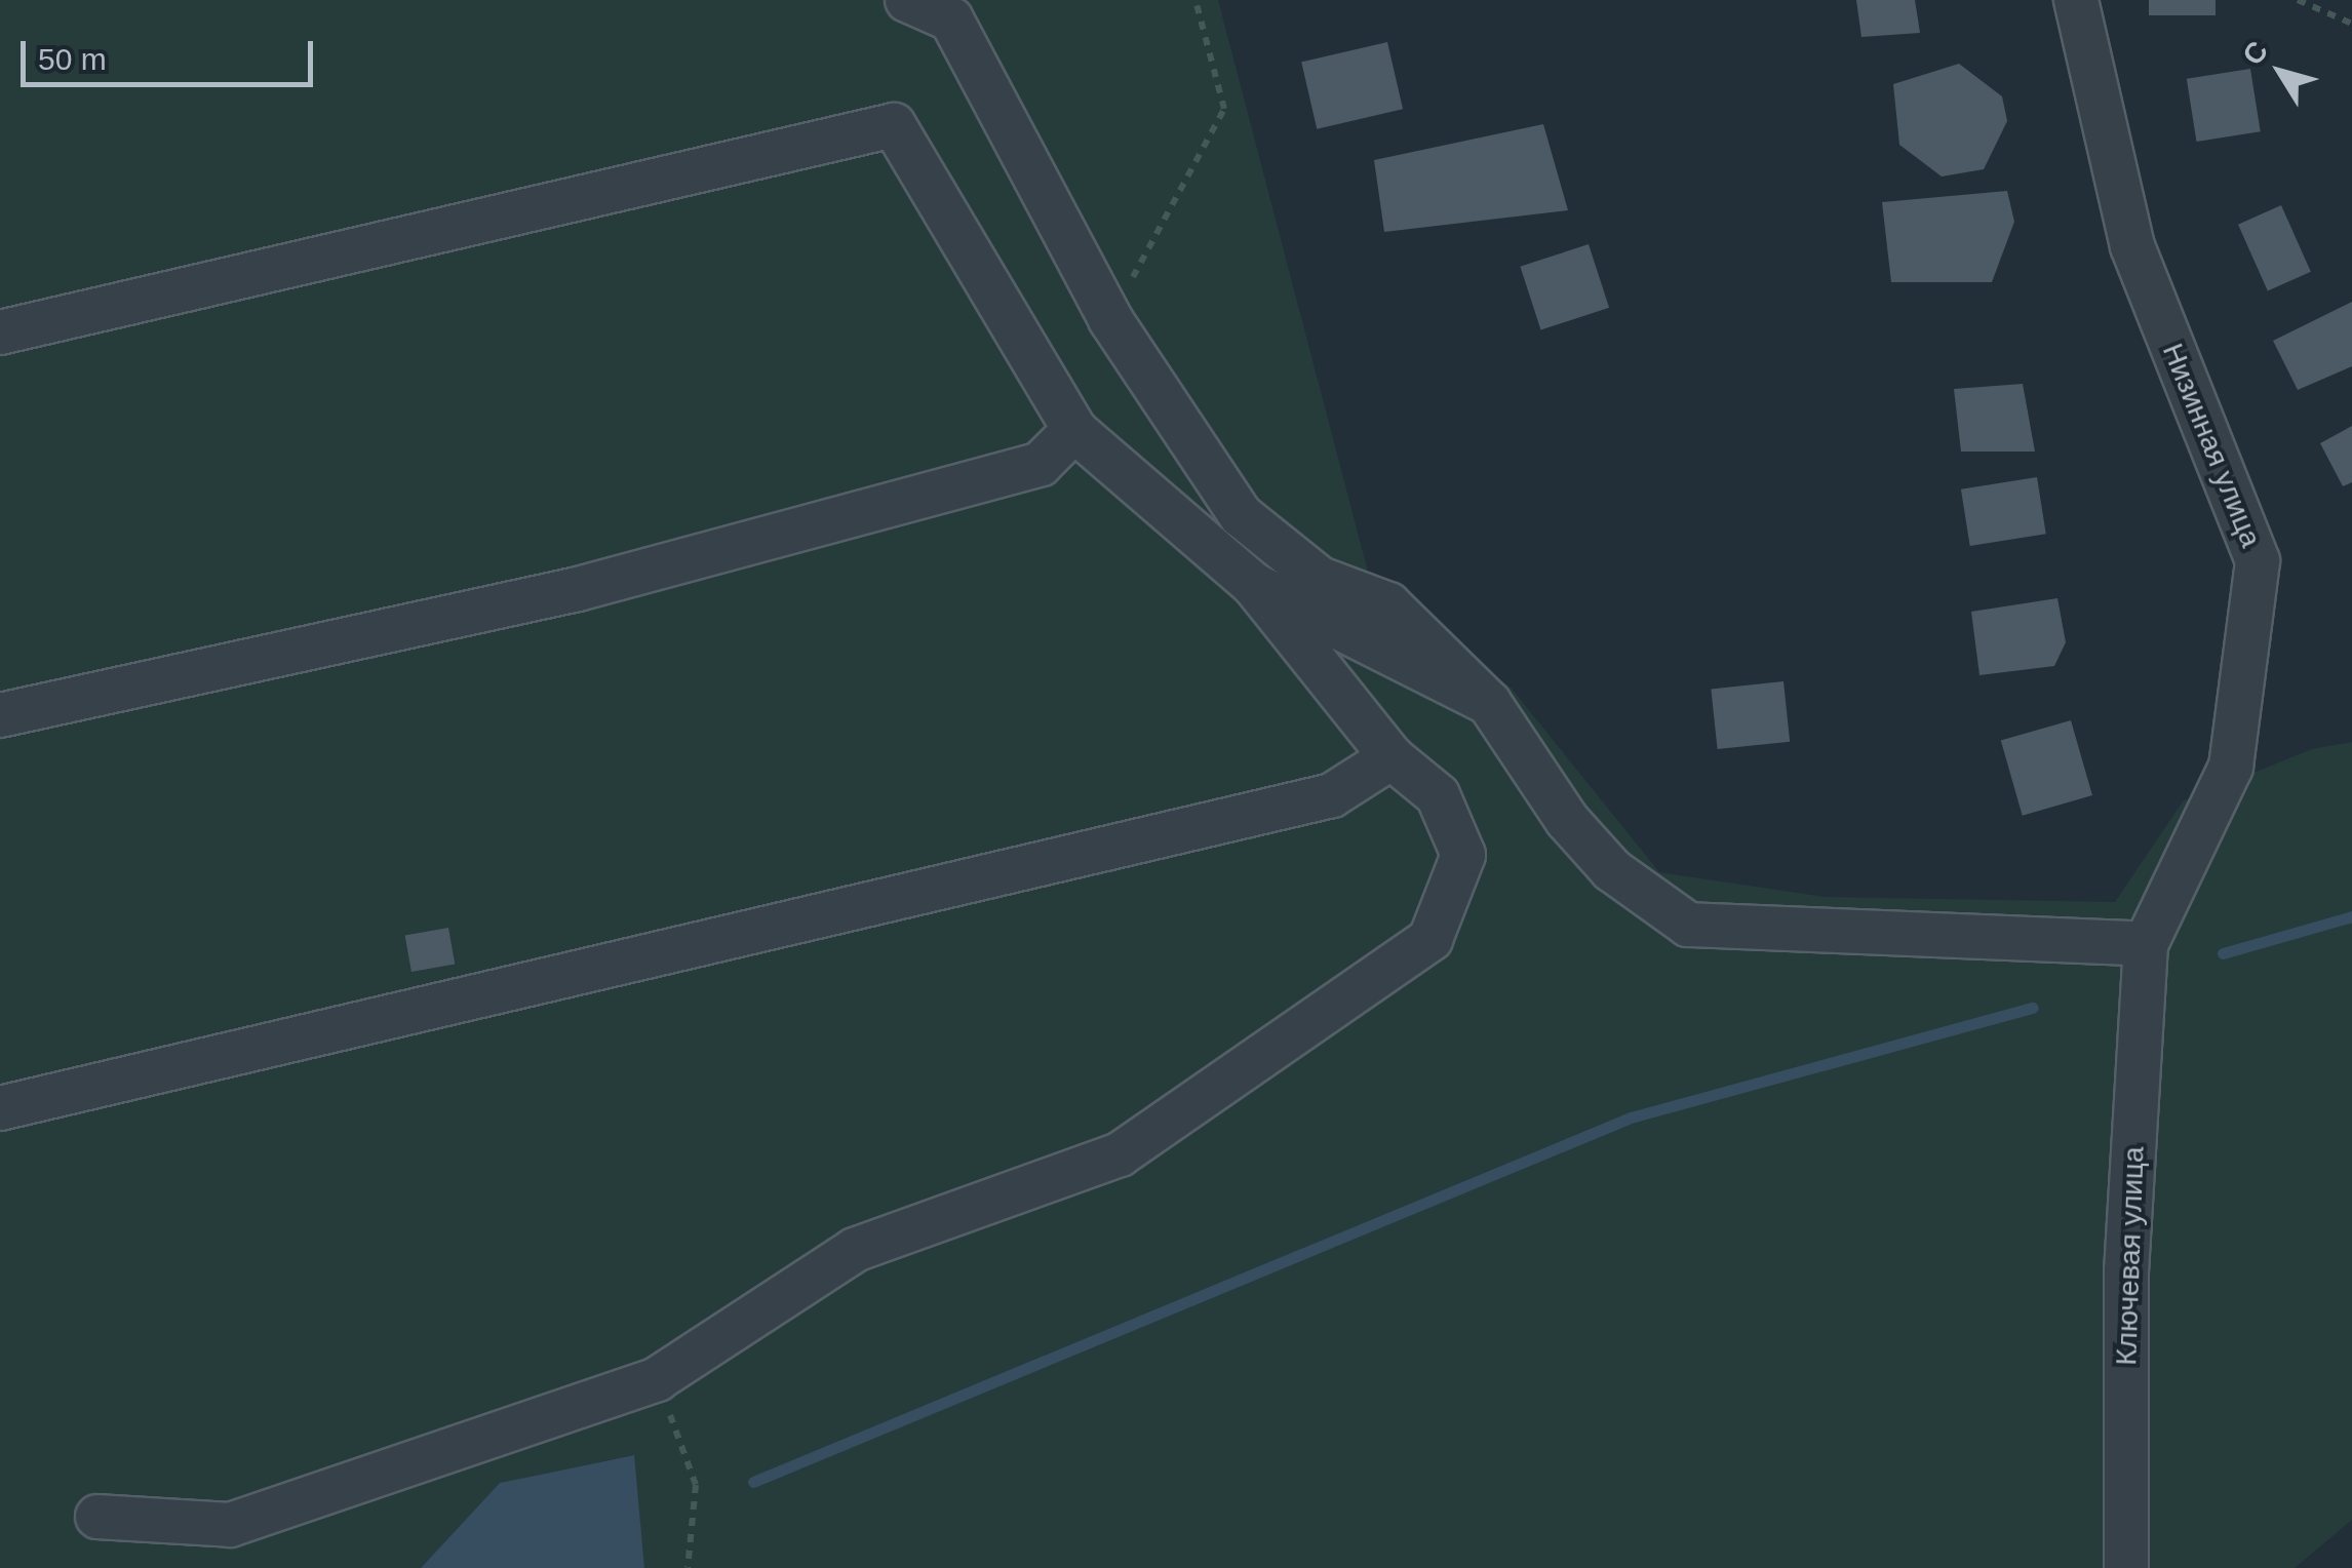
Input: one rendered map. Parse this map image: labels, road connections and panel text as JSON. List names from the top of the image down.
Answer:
{
  "streets": {
    "street": ["Низинная улица", "Ключевая улица"]
  },
  "crossings": [
    ["Низинная улица", "Ключевая улица"]
  ],
  "scale_bar": "50 m",
  "north": "top left"
}
